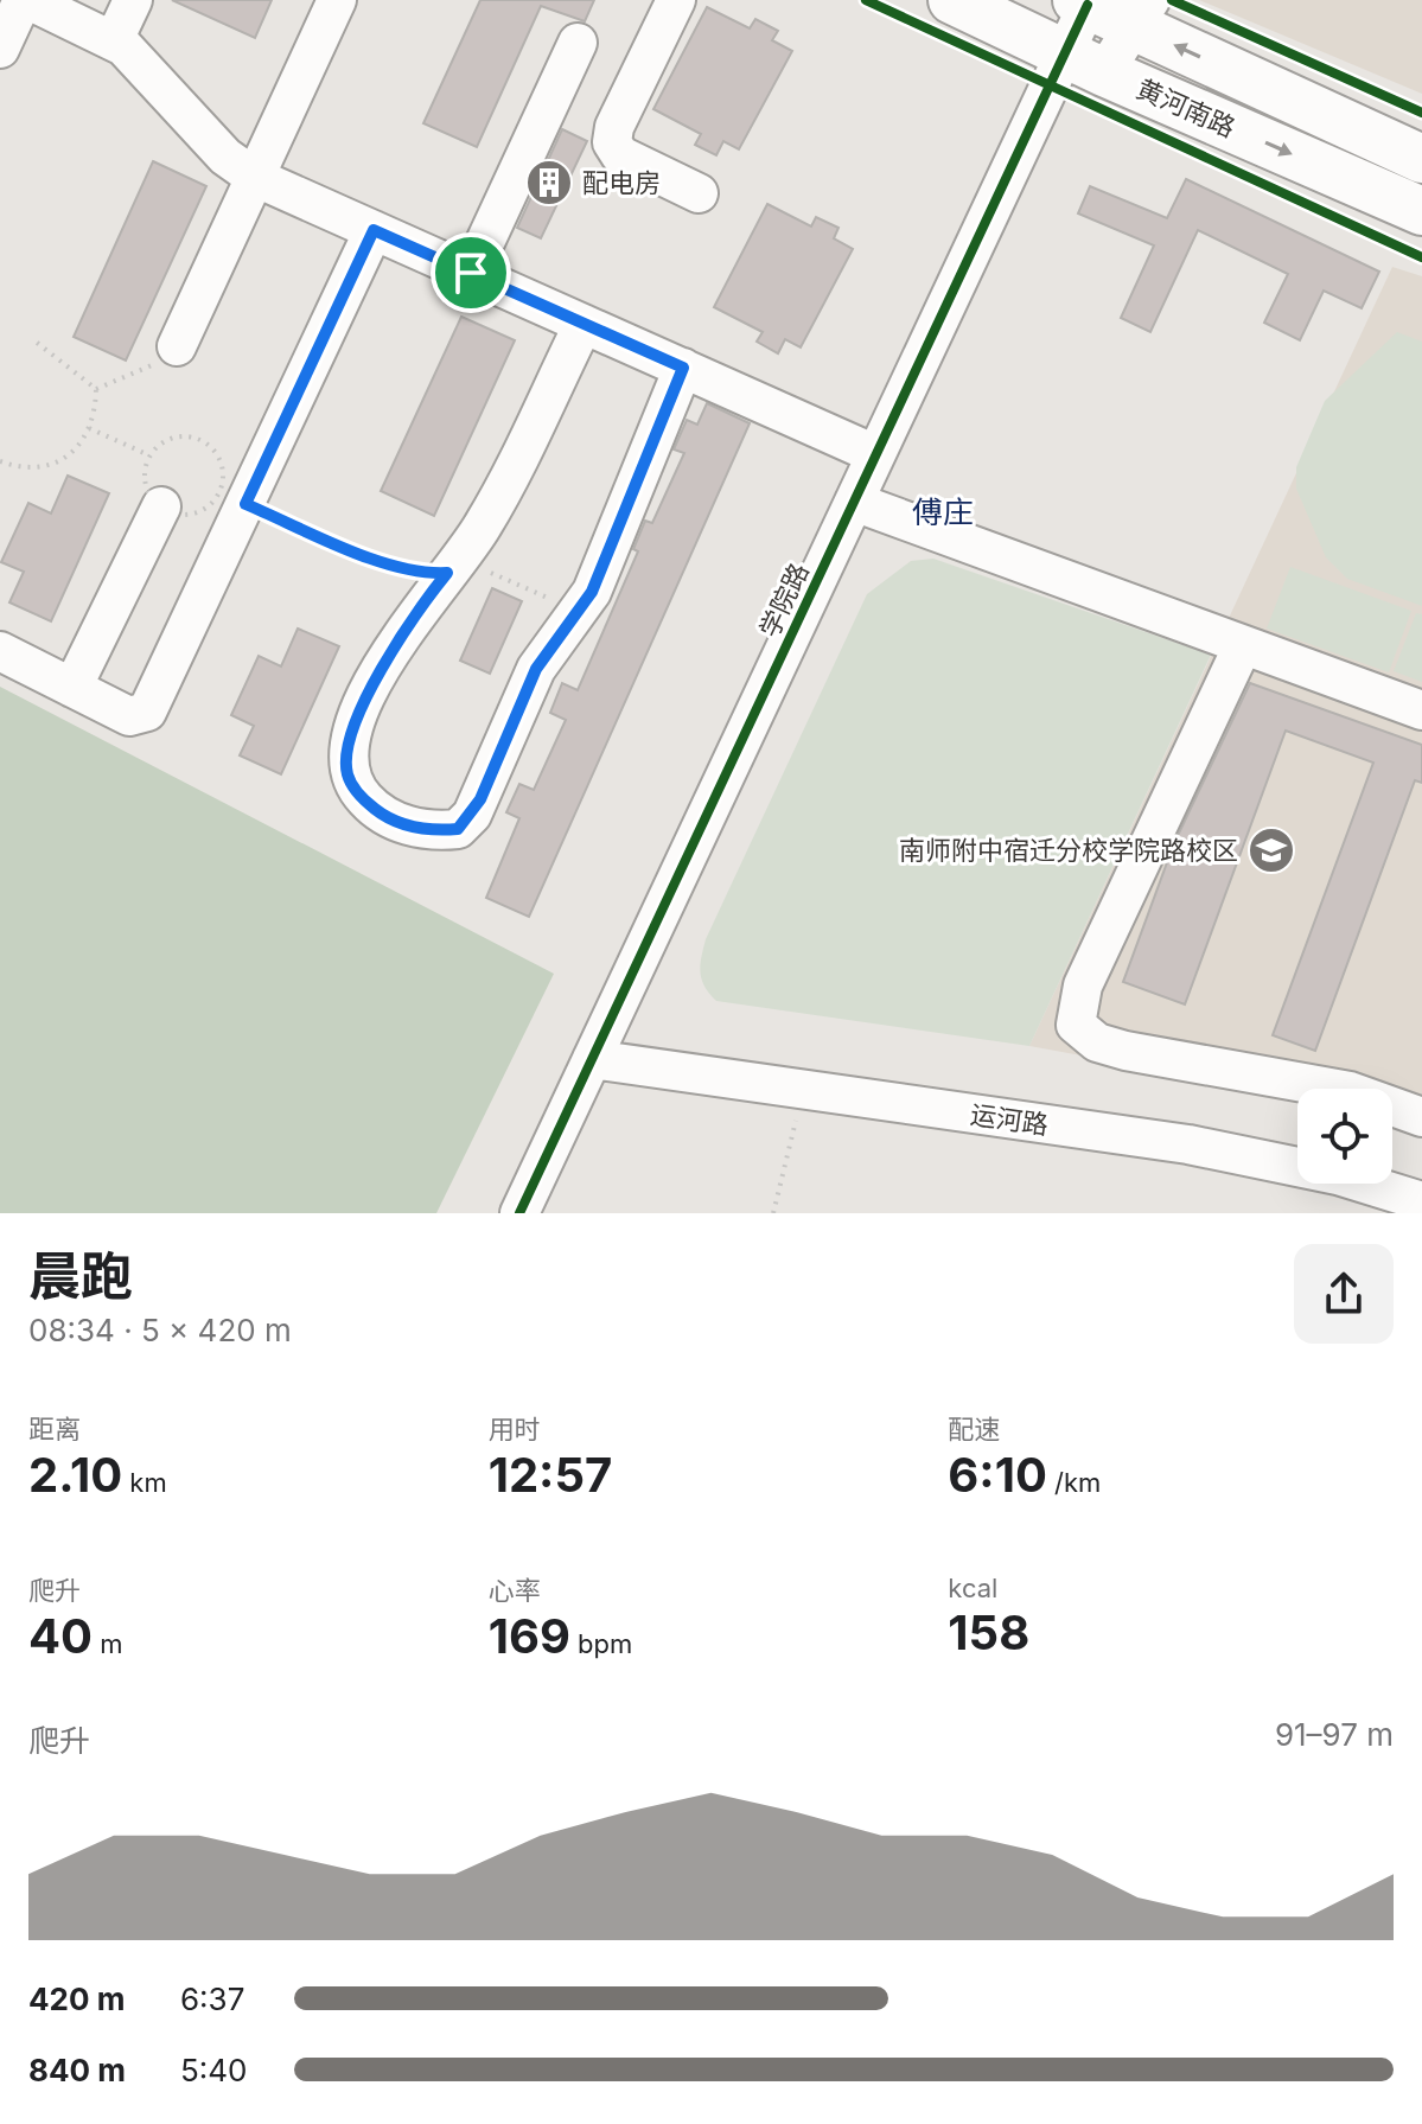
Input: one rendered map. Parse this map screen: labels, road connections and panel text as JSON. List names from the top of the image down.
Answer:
{
  "streets": {
    "main road": ["黄河南路"],
    "street": ["学院路", "运河路"]
  },
  "crossings": [
    ["黄河南路", "学院路"],
    ["学院路", "运河路"]
  ],
  "districts": ["傅庄"],
  "places": {
    "building": ["配电房"],
    "school or university": ["南师附中宿迁分校学院路校区"]
  },
  "page": {
    "heading": ["晨跑", "08:34 · 5 × 420 m"],
    "stats": [
      ["距离", "2.10 km"],
      ["用时", "12:57"],
      ["配速", "6:10 /km"],
      ["爬升", "40 m"],
      ["心率", "169 bpm"],
      ["kcal", "158"]
    ],
    "chart": ["爬升", "91–97 m"],
    "list": [
      {
        "name": "420 m",
        "note": "6:37"
      },
      {
        "name": "840 m",
        "note": "5:40"
      }
    ]
  }
}
